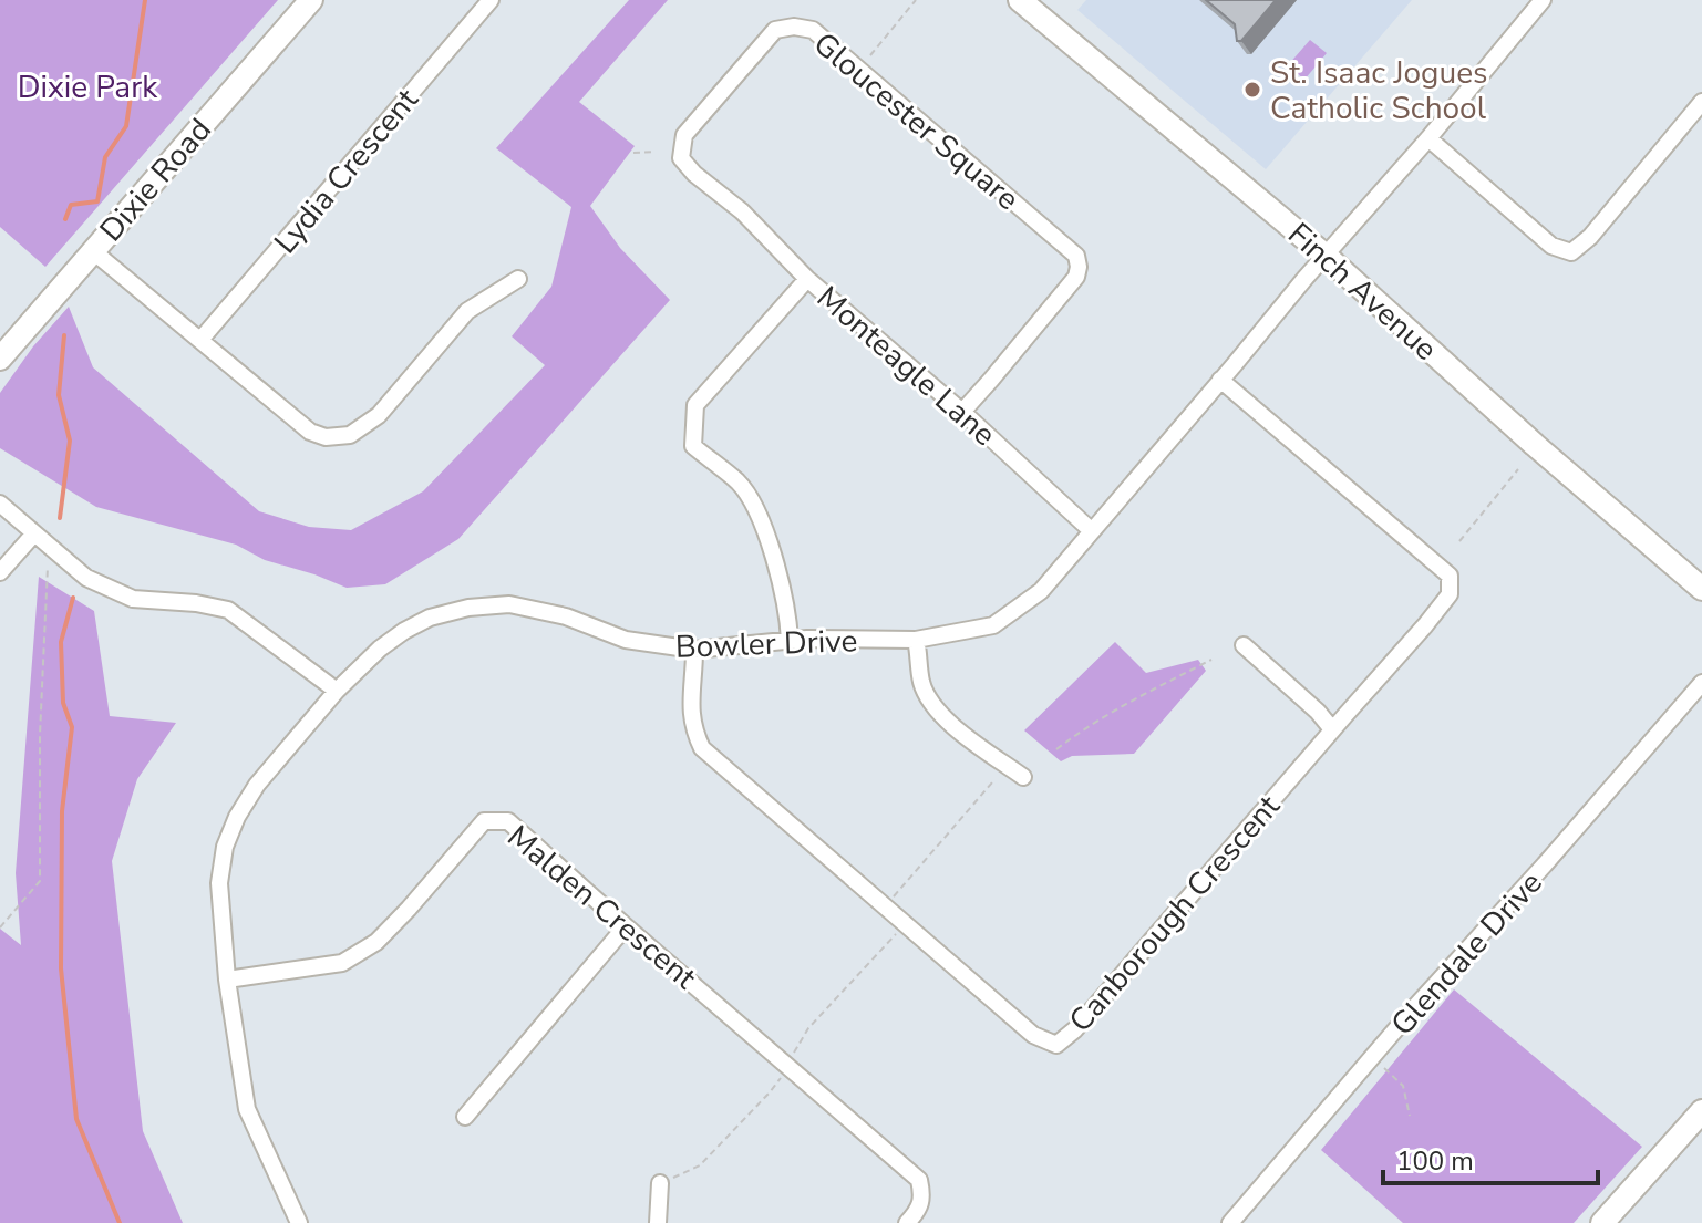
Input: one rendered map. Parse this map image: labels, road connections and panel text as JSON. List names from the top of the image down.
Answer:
{
  "streets": {
    "main road": ["Dixie Road", "Finch Avenue"],
    "street": [
      "Gloucester Square",
      "Lydia Crescent",
      "Monteagle Lane",
      "Bowler Drive",
      "Malden Crescent",
      "Canborough Crescent",
      "Glendale Drive"
    ]
  },
  "crossings": [
    ["Gloucester Square", "Monteagle Lane"],
    ["Finch Avenue", "Bowler Drive"],
    ["Monteagle Lane", "Bowler Drive"],
    ["Bowler Drive", "Malden Crescent"],
    ["Bowler Drive", "Canborough Crescent"]
  ],
  "parks": ["Dixie Park"],
  "places": ["St. Isaac Jogues Catholic School"],
  "scale_bar": "100 m"
}
